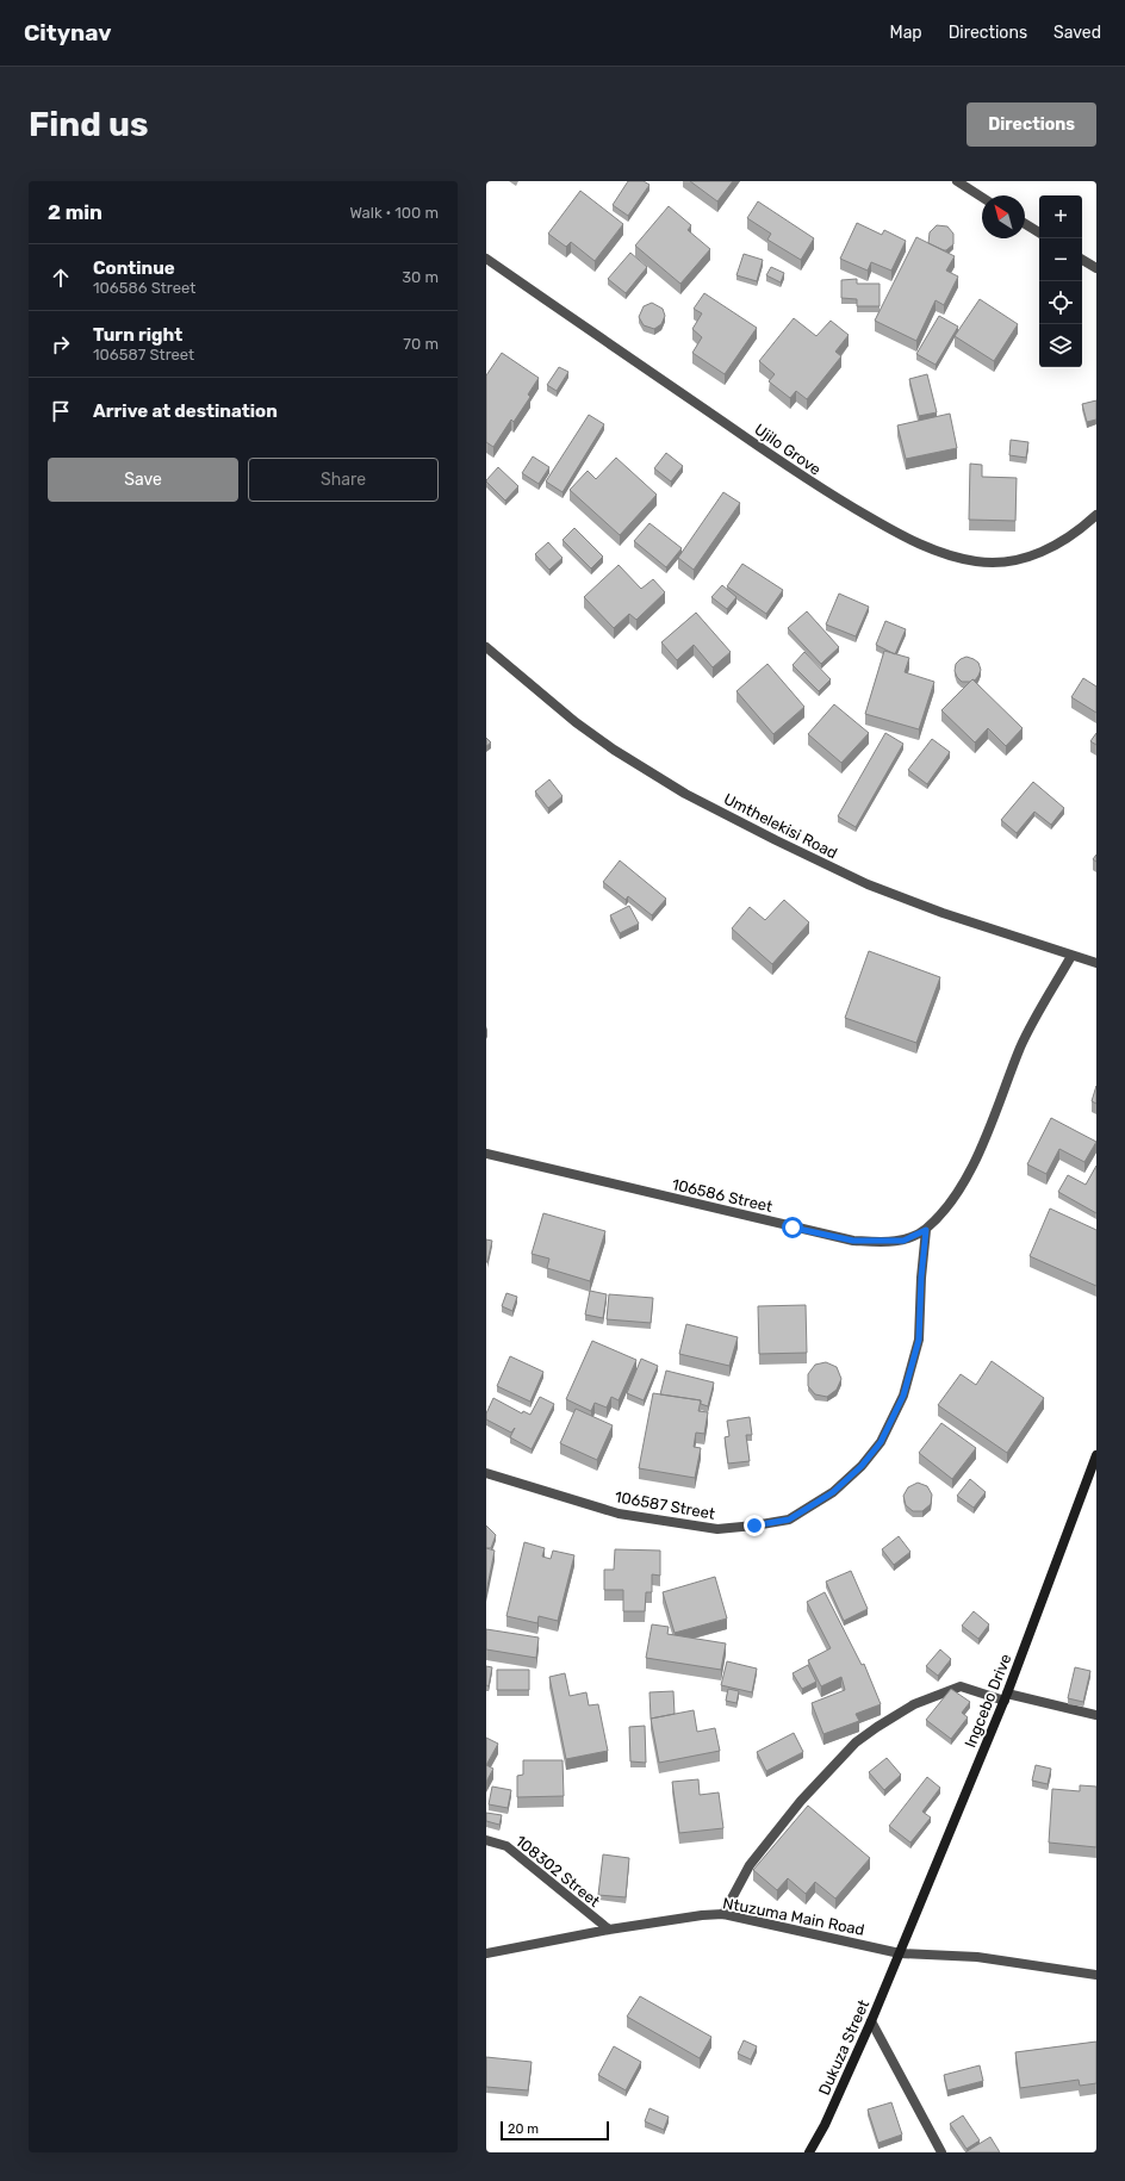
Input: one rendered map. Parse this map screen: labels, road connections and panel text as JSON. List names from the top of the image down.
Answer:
{
  "streets": {
    "main road": ["Ingcebo Drive", "Dukuza Street"],
    "street": [
      "Ujilo Grove",
      "Umthelekisi Road",
      "106586 Street",
      "106587 Street",
      "108302 Street",
      "Ntuzuma Main Road"
    ]
  },
  "crossings": [
    ["Umthelekisi Road", "106586 Street"],
    ["106586 Street", "106587 Street"],
    ["Ingcebo Drive", "Ntuzuma Main Road"],
    ["Ingcebo Drive", "Dukuza Street"],
    ["108302 Street", "Ntuzuma Main Road"],
    ["Ntuzuma Main Road", "Dukuza Street"]
  ],
  "scale_bar": "20 m",
  "north": "top left",
  "page": {
    "header": "Citynav",
    "nav": ["Map", "Directions", "Saved"],
    "buttons": [
      "Directions",
      ["Save", "Share"]
    ],
    "title": "Find us",
    "heading": ["2 min", "Walk · 100 m"],
    "map_buttons": ["+", "−"],
    "list": [
      ["Continue", "106586 Street", "30 m"],
      ["Turn right", "106587 Street", "70 m"],
      "Arrive at destination"
    ],
    "scale": "20 m"
  }
}
